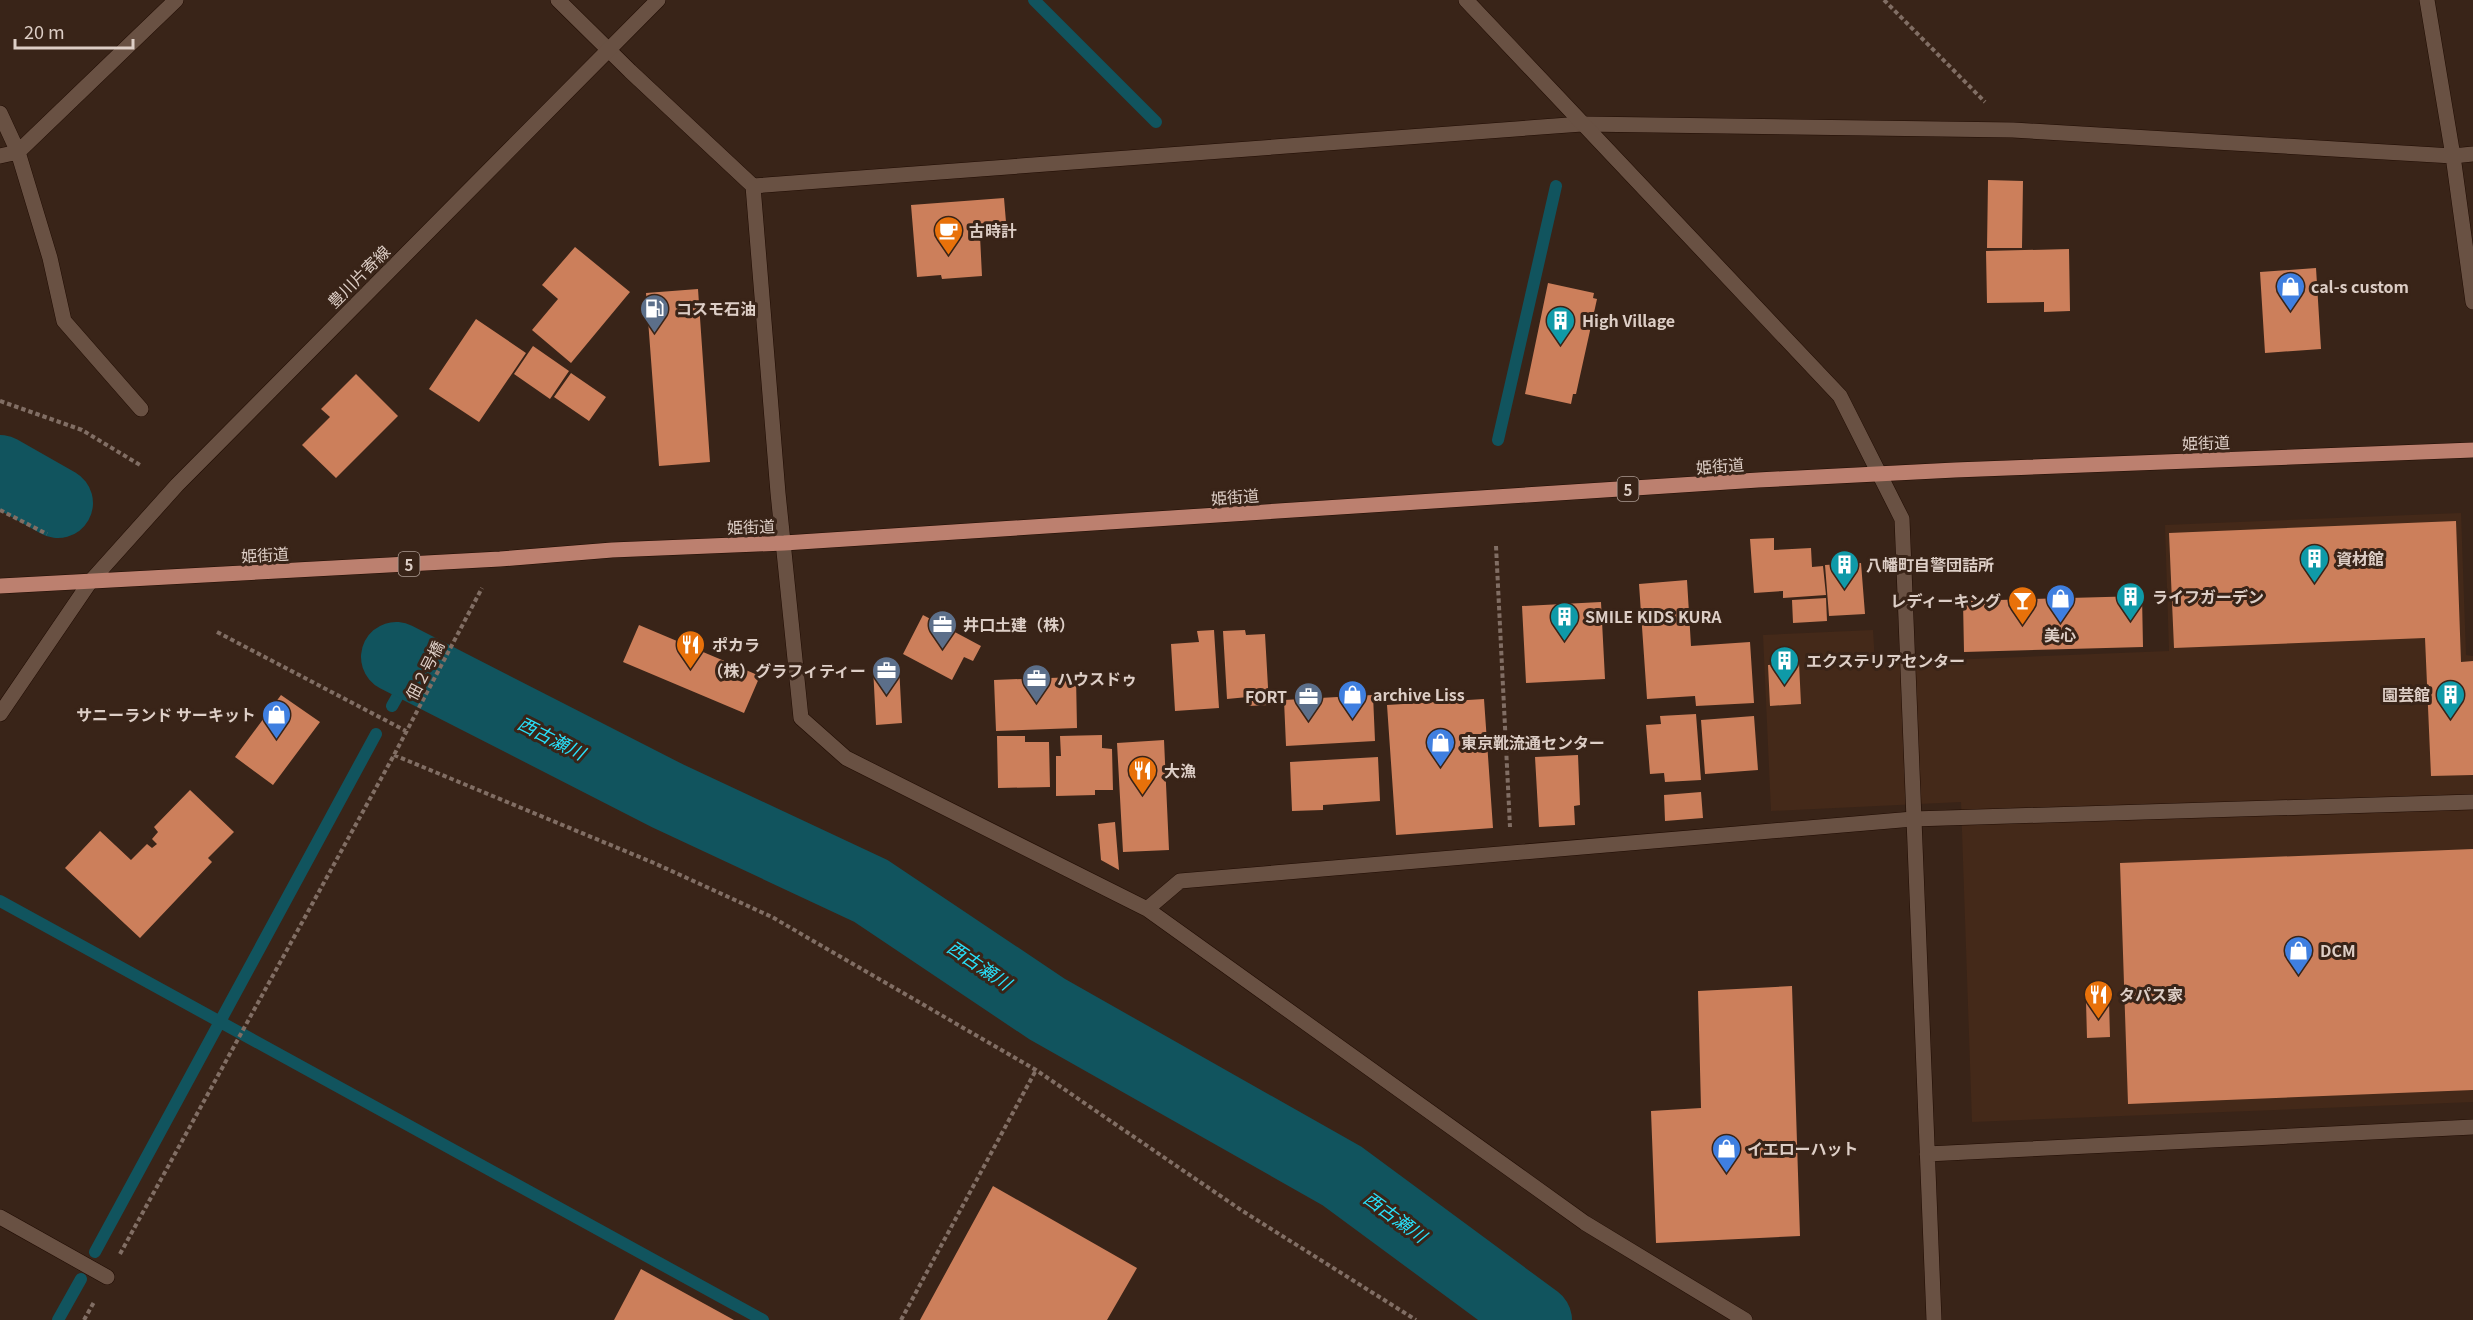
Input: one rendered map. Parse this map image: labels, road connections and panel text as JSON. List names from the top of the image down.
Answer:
{
  "streets": {
    "main road": ["姫街道", "5"],
    "street": ["豊川片寄線"],
    "path": ["佃２号橋"]
  },
  "crossings": [
    ["豊川片寄線", "姫街道"],
    ["姫街道", "佃２号橋"]
  ],
  "water": ["西古瀬川"],
  "places": {
    "cafe": ["古時計"],
    "shop": [
      "cal-s custom",
      "美心",
      "archive Liss",
      "サニーランド サーキット",
      "東京靴流通センター",
      "DCM",
      "イエローハット"
    ],
    "fuel station": ["コスモ石油"],
    "building": [
      "High Village",
      "資材館",
      "八幡町自警団詰所",
      "ライフガーデン",
      "SMILE KIDS KURA",
      "エクステリアセンター",
      "園芸館"
    ],
    "bar": ["レディーキング"],
    "office": [
      "井口土建（株）",
      "（株）グラフィティー",
      "ハウスドゥ",
      "FORT"
    ],
    "restaurant": ["ポカラ", "大漁", "タパス家"]
  },
  "scale_bar": "20 m"
}
